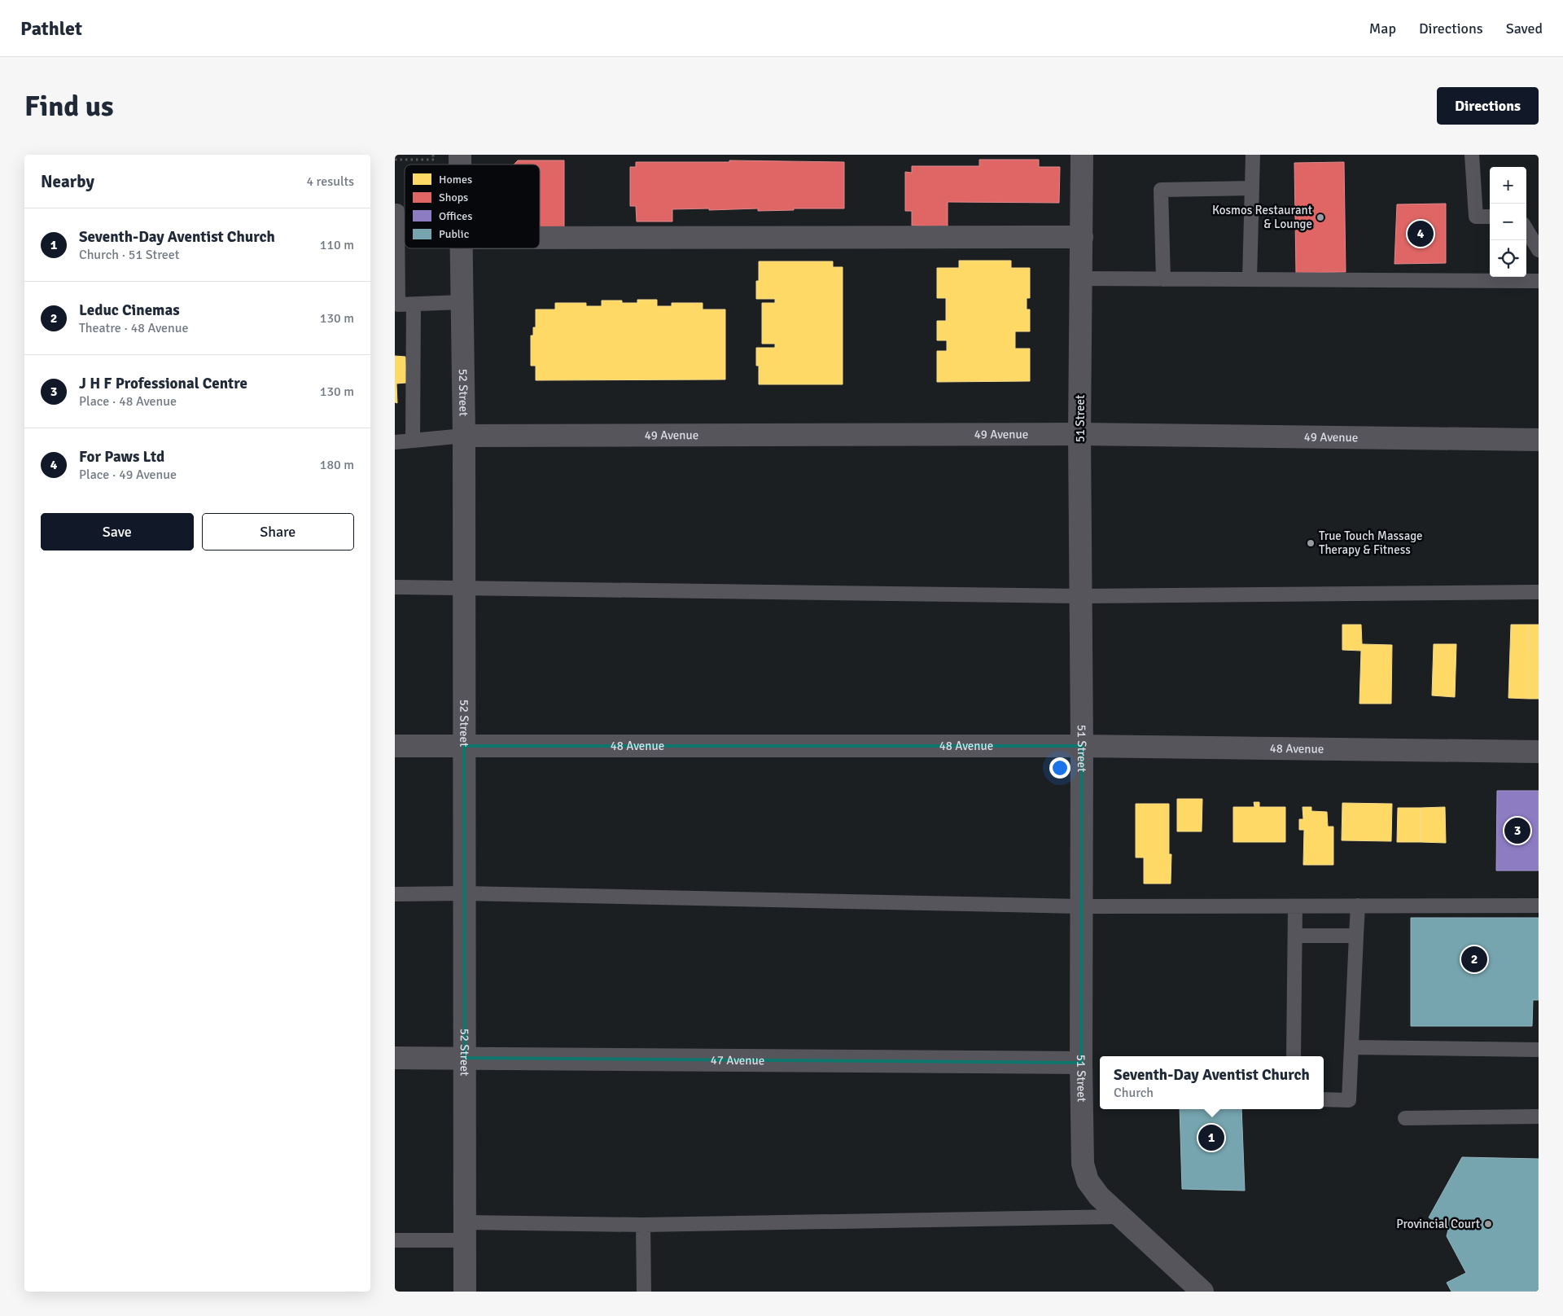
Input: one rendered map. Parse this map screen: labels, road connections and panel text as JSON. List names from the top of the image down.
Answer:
{
  "streets": {
    "street": [
      "52 Street",
      "51 Street",
      "49 Avenue",
      "48 Avenue",
      "47 Avenue"
    ]
  },
  "crossings": [
    ["52 Street", "49 Avenue"],
    ["52 Street", "48 Avenue"],
    ["52 Street", "47 Avenue"],
    ["51 Street", "49 Avenue"],
    ["51 Street", "48 Avenue"],
    ["51 Street", "47 Avenue"]
  ],
  "places": ["Kosmos Restaurant & Lounge", "True Touch Massage Therapy & Fitness", "Provincial Court"],
  "legend": [
    "Homes",
    "Shops",
    "Offices",
    "Public"
  ],
  "page": {
    "header": "Pathlet",
    "nav": ["Map", "Directions", "Saved"],
    "buttons": [
      "Directions",
      ["Save", "Share"]
    ],
    "title": "Find us",
    "heading": ["Nearby", "4 results"],
    "map_buttons": ["+", "−"],
    "list": [
      {
        "mark": "1",
        "name": "Seventh-Day Aventist Church",
        "note": "Church · 51 Street",
        "value": "110 m"
      },
      {
        "mark": "2",
        "name": "Leduc Cinemas",
        "note": "Theatre · 48 Avenue",
        "value": "130 m"
      },
      {
        "mark": "3",
        "name": "J H F Professional Centre",
        "note": "Place · 48 Avenue",
        "value": "130 m"
      },
      {
        "mark": "4",
        "name": "For Paws Ltd",
        "note": "Place · 49 Avenue",
        "value": "180 m"
      }
    ],
    "pins": [
      "4",
      "3",
      "2",
      "1"
    ],
    "popup": ["Seventh-Day Aventist Church", "Church"]
  }
}
